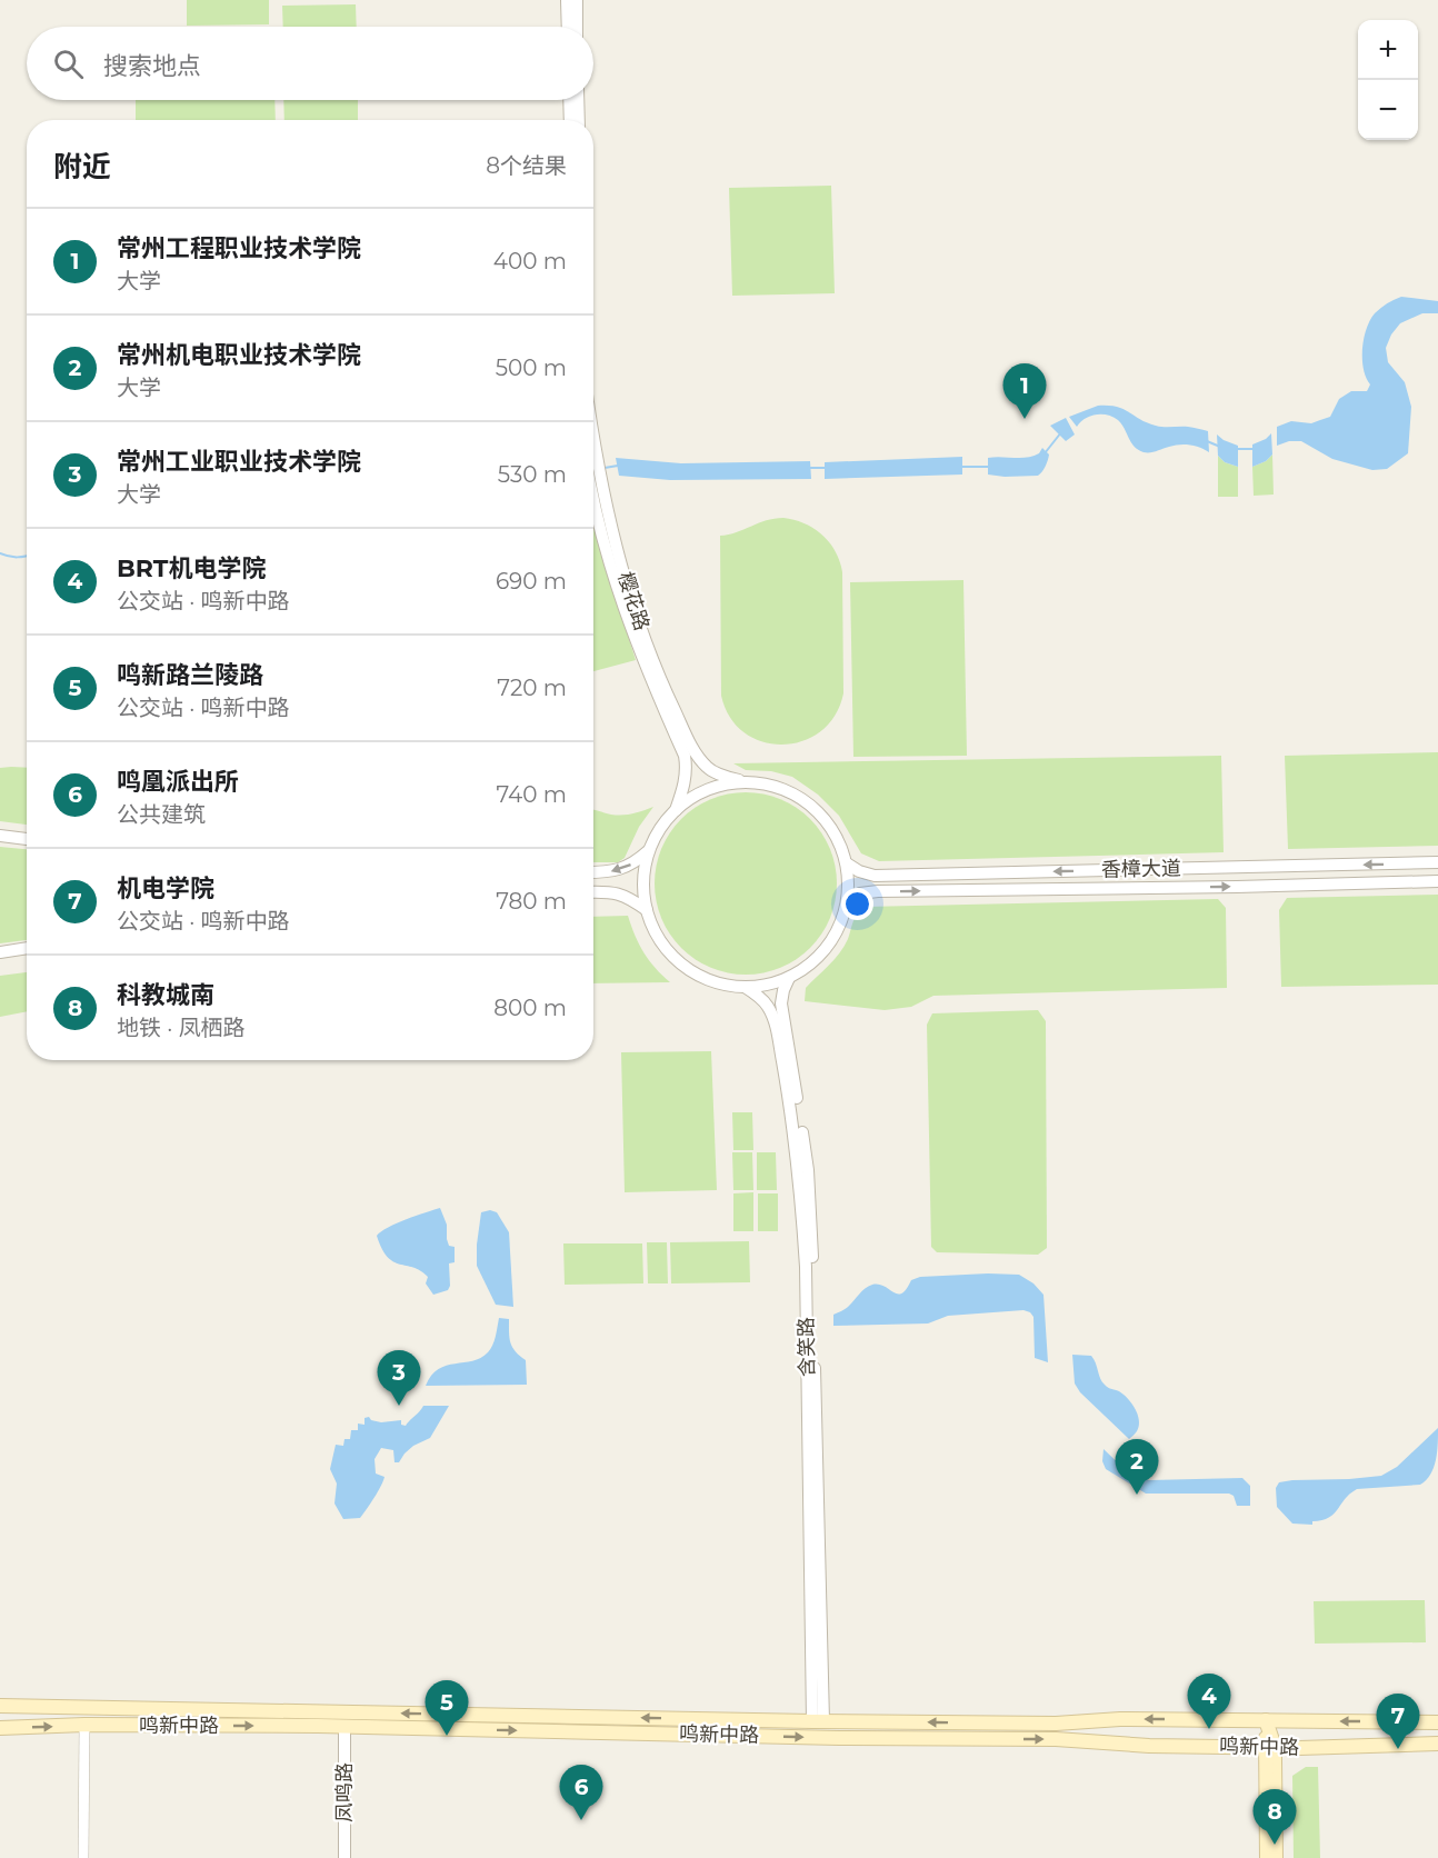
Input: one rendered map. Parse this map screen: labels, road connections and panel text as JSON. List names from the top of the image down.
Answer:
{
  "streets": {
    "main road": ["鸣新中路"],
    "street": [
      "樱花路",
      "香樟大道",
      "含笑路",
      "凤鸣路"
    ]
  },
  "crossings": [
    ["樱花路", "香樟大道"],
    ["樱花路", "含笑路"],
    ["香樟大道", "含笑路"],
    ["含笑路", "鸣新中路"],
    ["鸣新中路", "凤鸣路"]
  ],
  "page": {
    "map_buttons": ["+", "−"],
    "search": "搜索地点",
    "heading": ["附近", "8个结果"],
    "list": [
      {
        "mark": "1",
        "name": "常州工程职业技术学院",
        "note": "大学",
        "value": "400 m"
      },
      {
        "mark": "2",
        "name": "常州机电职业技术学院",
        "note": "大学",
        "value": "500 m"
      },
      {
        "mark": "3",
        "name": "常州工业职业技术学院",
        "note": "大学",
        "value": "530 m"
      },
      {
        "mark": "4",
        "name": "BRT机电学院",
        "note": "公交站 · 鸣新中路",
        "value": "690 m"
      },
      {
        "mark": "5",
        "name": "鸣新路兰陵路",
        "note": "公交站 · 鸣新中路",
        "value": "720 m"
      },
      {
        "mark": "6",
        "name": "鸣凰派出所",
        "note": "公共建筑",
        "value": "740 m"
      },
      {
        "mark": "7",
        "name": "机电学院",
        "note": "公交站 · 鸣新中路",
        "value": "780 m"
      },
      {
        "mark": "8",
        "name": "科教城南",
        "note": "地铁 · 凤栖路",
        "value": "800 m"
      }
    ],
    "pins": [
      "1",
      "3",
      "2",
      "4",
      "5",
      "7",
      "6",
      "8"
    ]
  }
}
